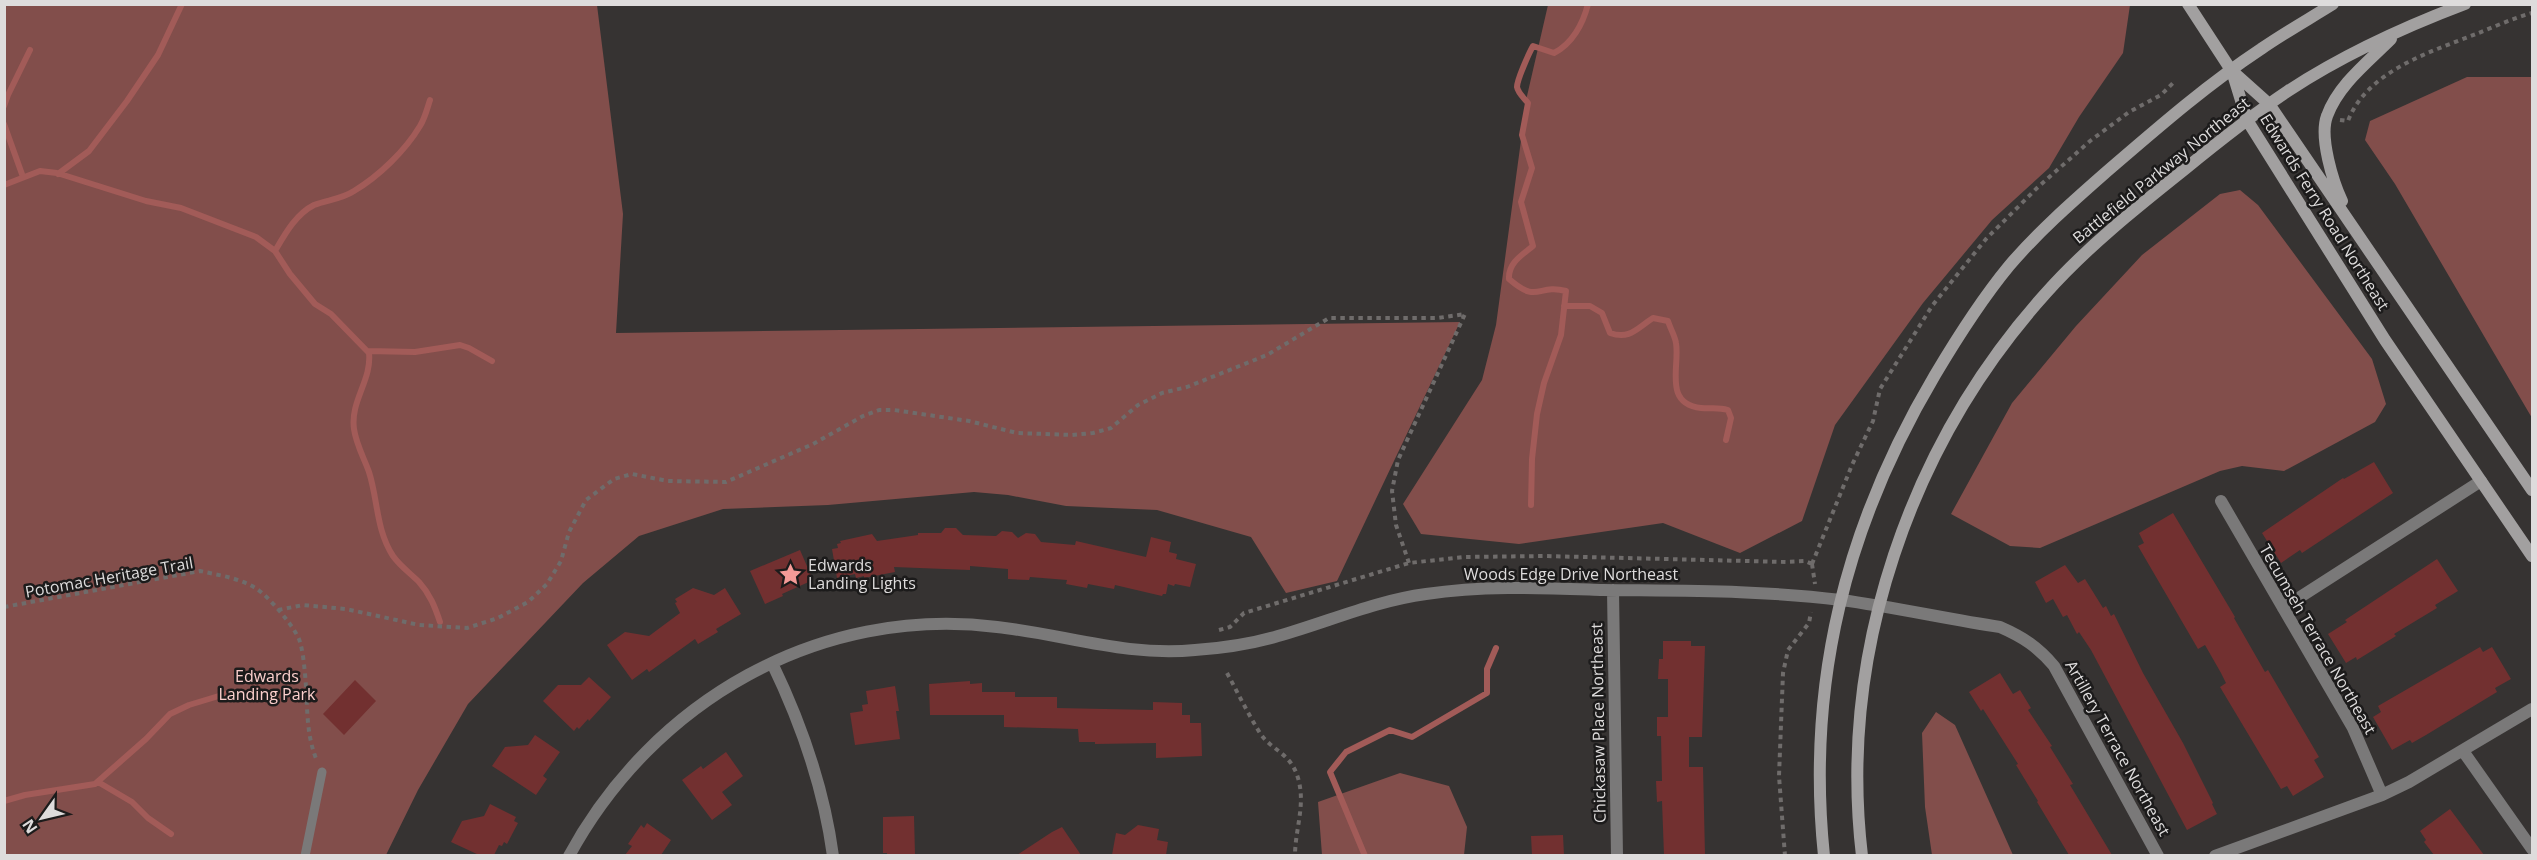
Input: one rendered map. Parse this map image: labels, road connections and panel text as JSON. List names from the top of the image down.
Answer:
{
  "streets": {
    "main road": ["Battlefield Parkway Northeast", "Edwards Ferry Road Northeast"],
    "street": [
      "Woods Edge Drive Northeast",
      "Tecumseh Terrace Northeast",
      "Chickasaw Place Northeast",
      "Artillery Terrace Northeast"
    ],
    "path": ["Potomac Heritage Trail"]
  },
  "crossings": [
    ["Battlefield Parkway Northeast", "Edwards Ferry Road Northeast"],
    ["Battlefield Parkway Northeast", "Woods Edge Drive Northeast"],
    ["Battlefield Parkway Northeast", "Artillery Terrace Northeast"],
    ["Woods Edge Drive Northeast", "Chickasaw Place Northeast"],
    ["Woods Edge Drive Northeast", "Artillery Terrace Northeast"]
  ],
  "parks": ["Edwards Landing Park"],
  "places": {
    "place": ["Edwards Landing Lights"]
  },
  "north": "bottom left"
}
